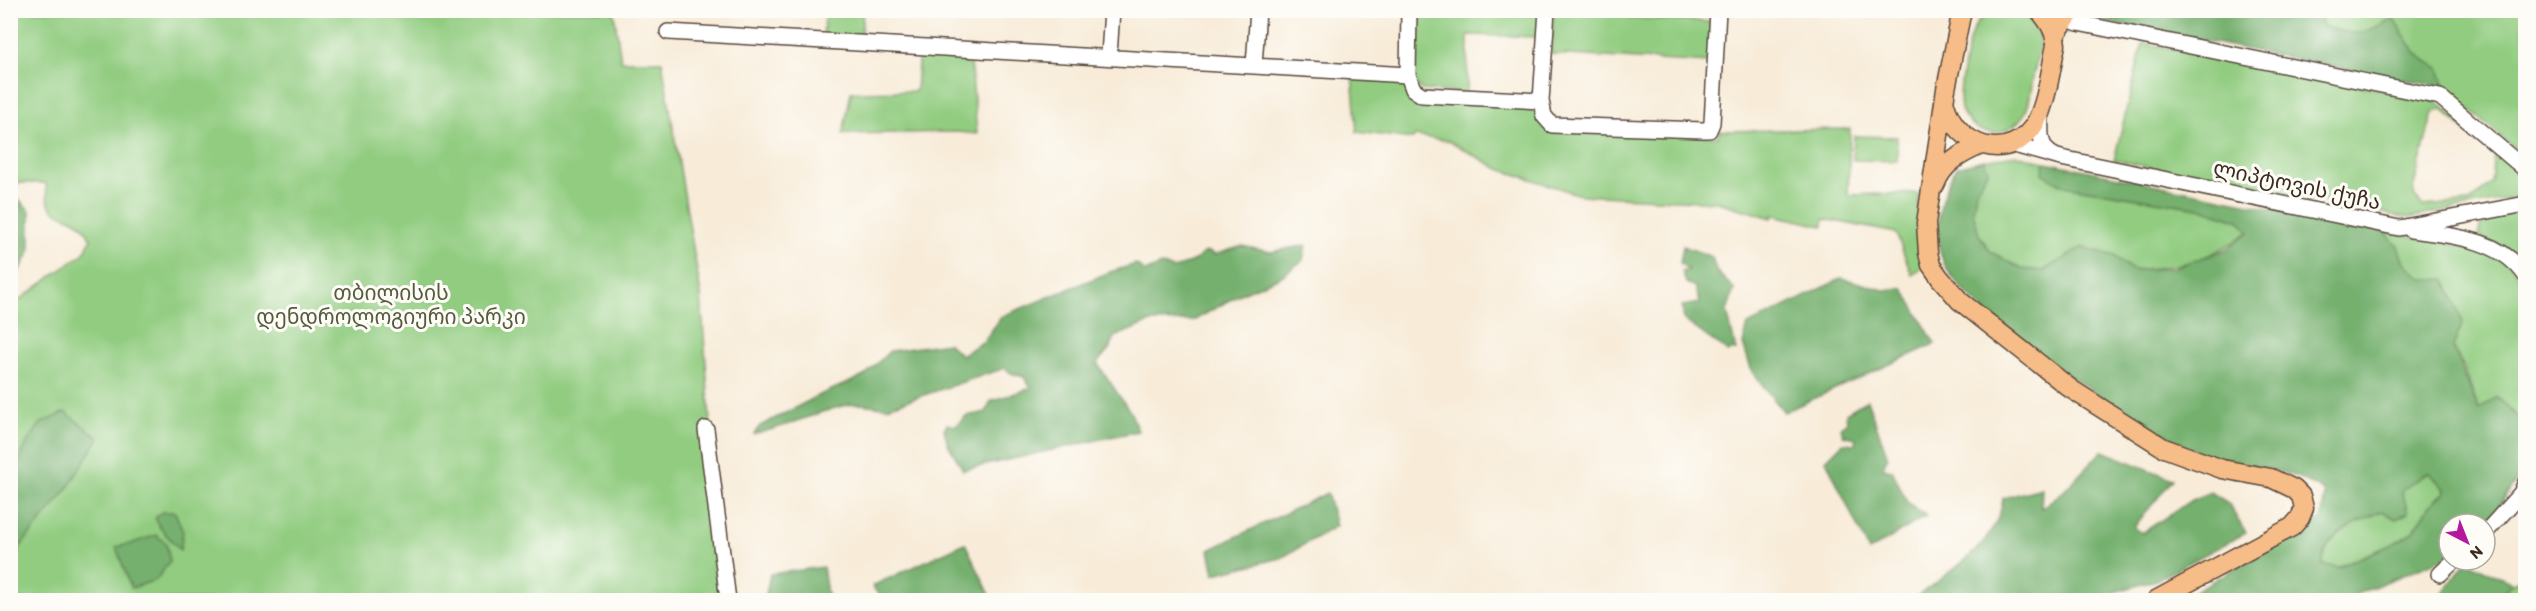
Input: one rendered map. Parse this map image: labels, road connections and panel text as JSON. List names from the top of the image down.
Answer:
{
  "streets": {
    "street": ["ლიპტოვის ქუჩა"]
  },
  "parks": ["თბილისის დენდროლოგიური პარკი"],
  "north": "bottom right"
}
